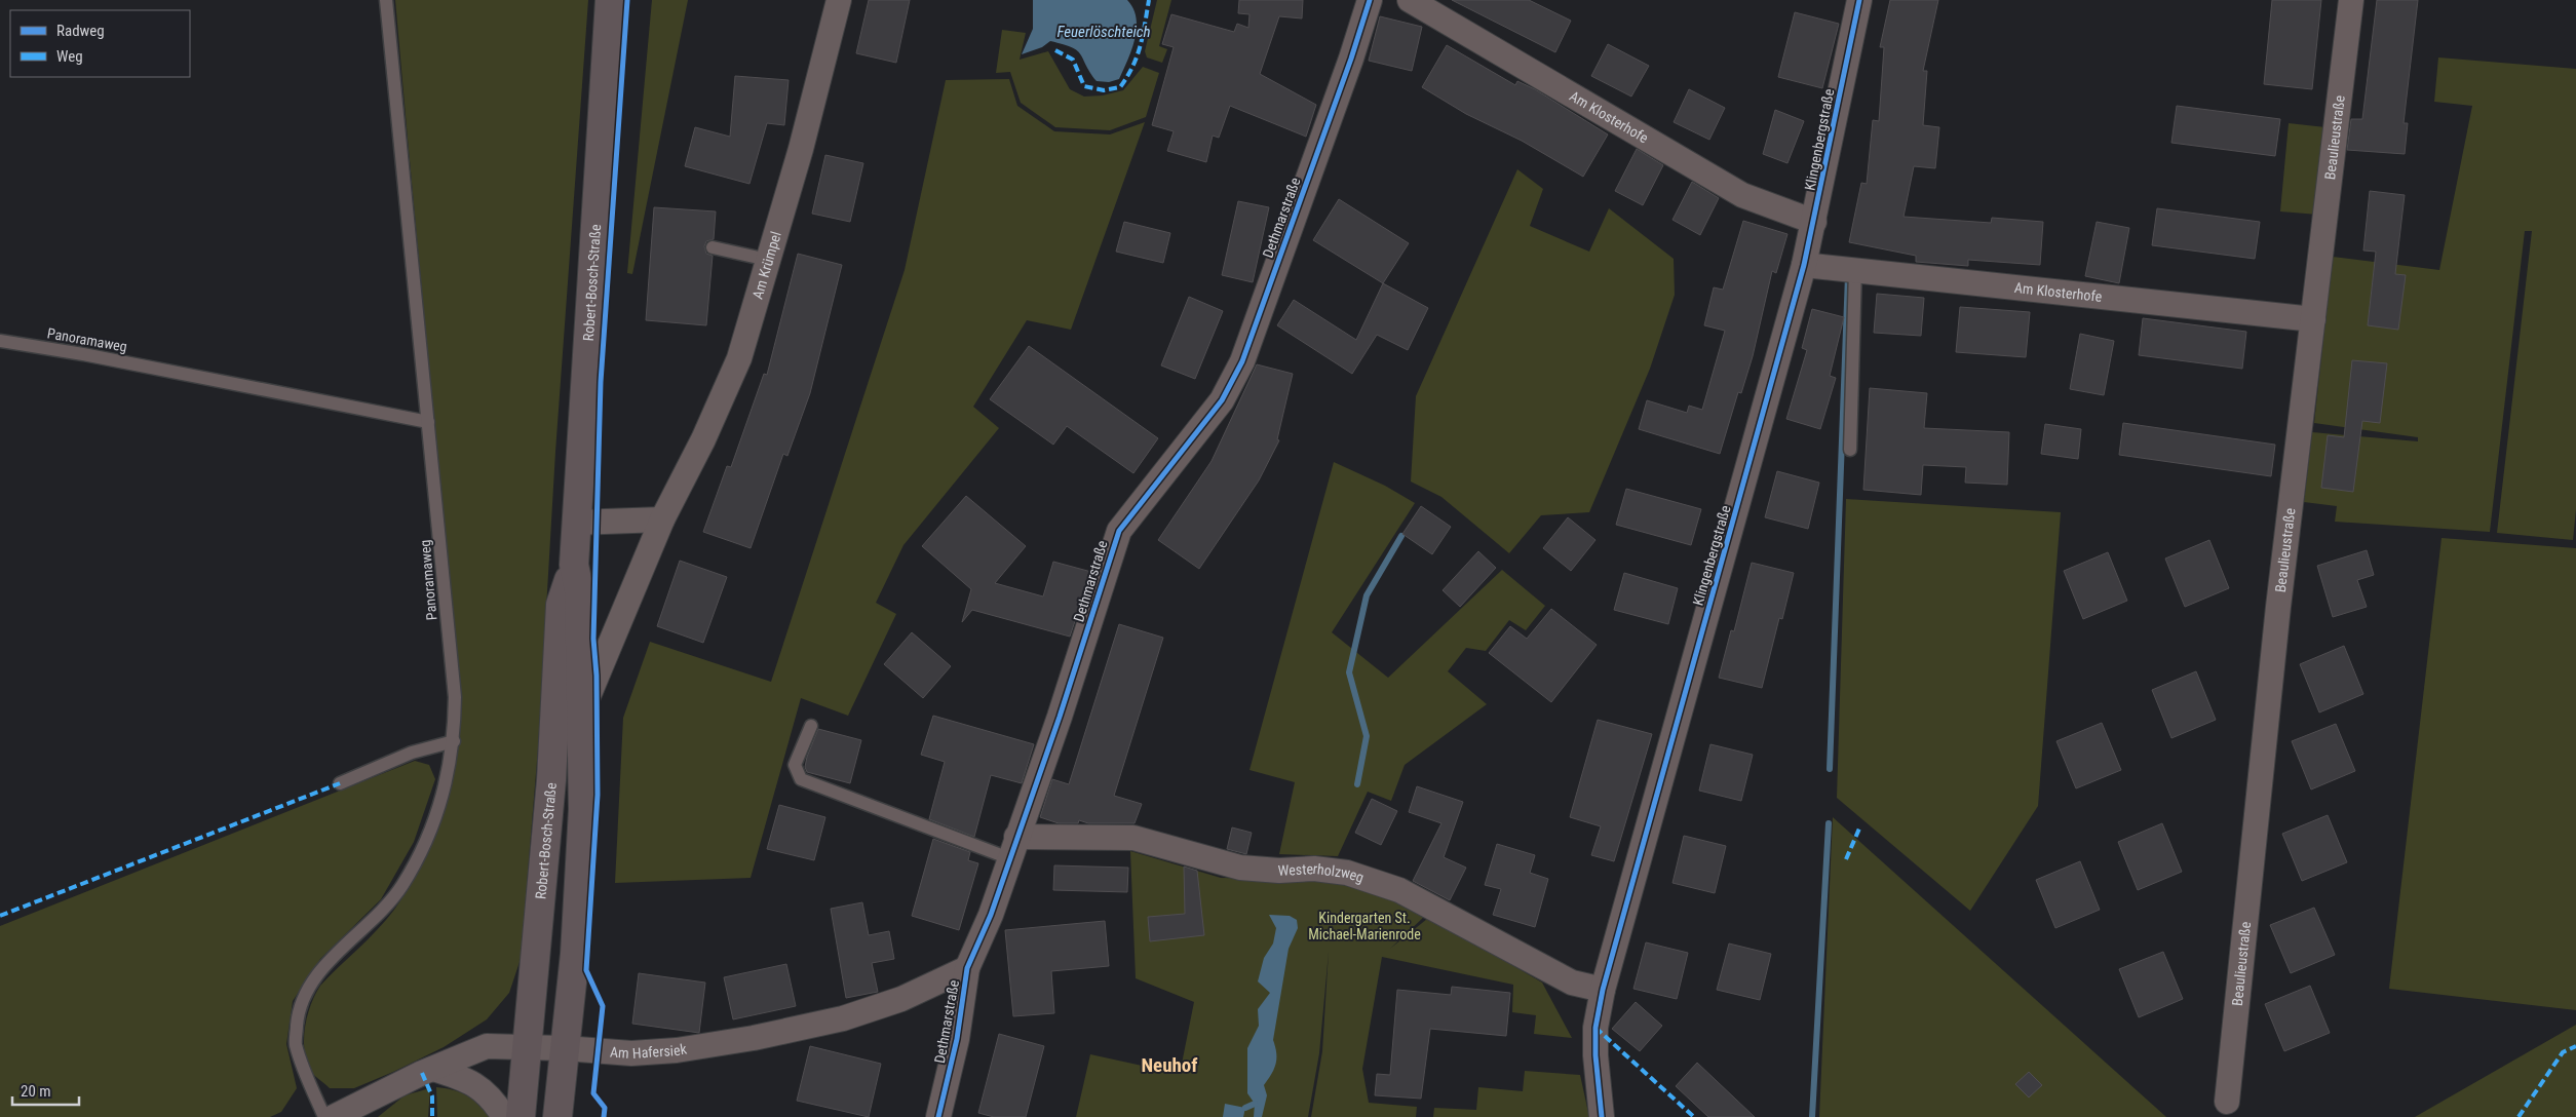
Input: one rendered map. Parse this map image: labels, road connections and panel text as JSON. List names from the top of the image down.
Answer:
{
  "streets": {
    "main road": ["Robert-Bosch-Straße"],
    "street": [
      "Am Klosterhofe",
      "Beaulieustraße",
      "Klingenbergstraße",
      "Dethmarstraße",
      "Am Krümpel",
      "Westerholzweg",
      "Am Hafersiek"
    ],
    "lane": ["Panoramaweg"]
  },
  "crossings": [
    ["Am Klosterhofe", "Beaulieustraße"],
    ["Am Klosterhofe", "Klingenbergstraße"],
    ["Klingenbergstraße", "Westerholzweg"],
    ["Dethmarstraße", "Westerholzweg"],
    ["Dethmarstraße", "Am Hafersiek"],
    ["Am Krümpel", "Robert-Bosch-Straße"],
    ["Robert-Bosch-Straße", "Am Hafersiek"]
  ],
  "districts": ["Neuhof"],
  "water": ["Feuerlöschteich"],
  "parks": ["Kindergarten St. Michael-Marienrode"],
  "legend": ["Radweg", "Weg"],
  "scale_bar": "20 m"
}
